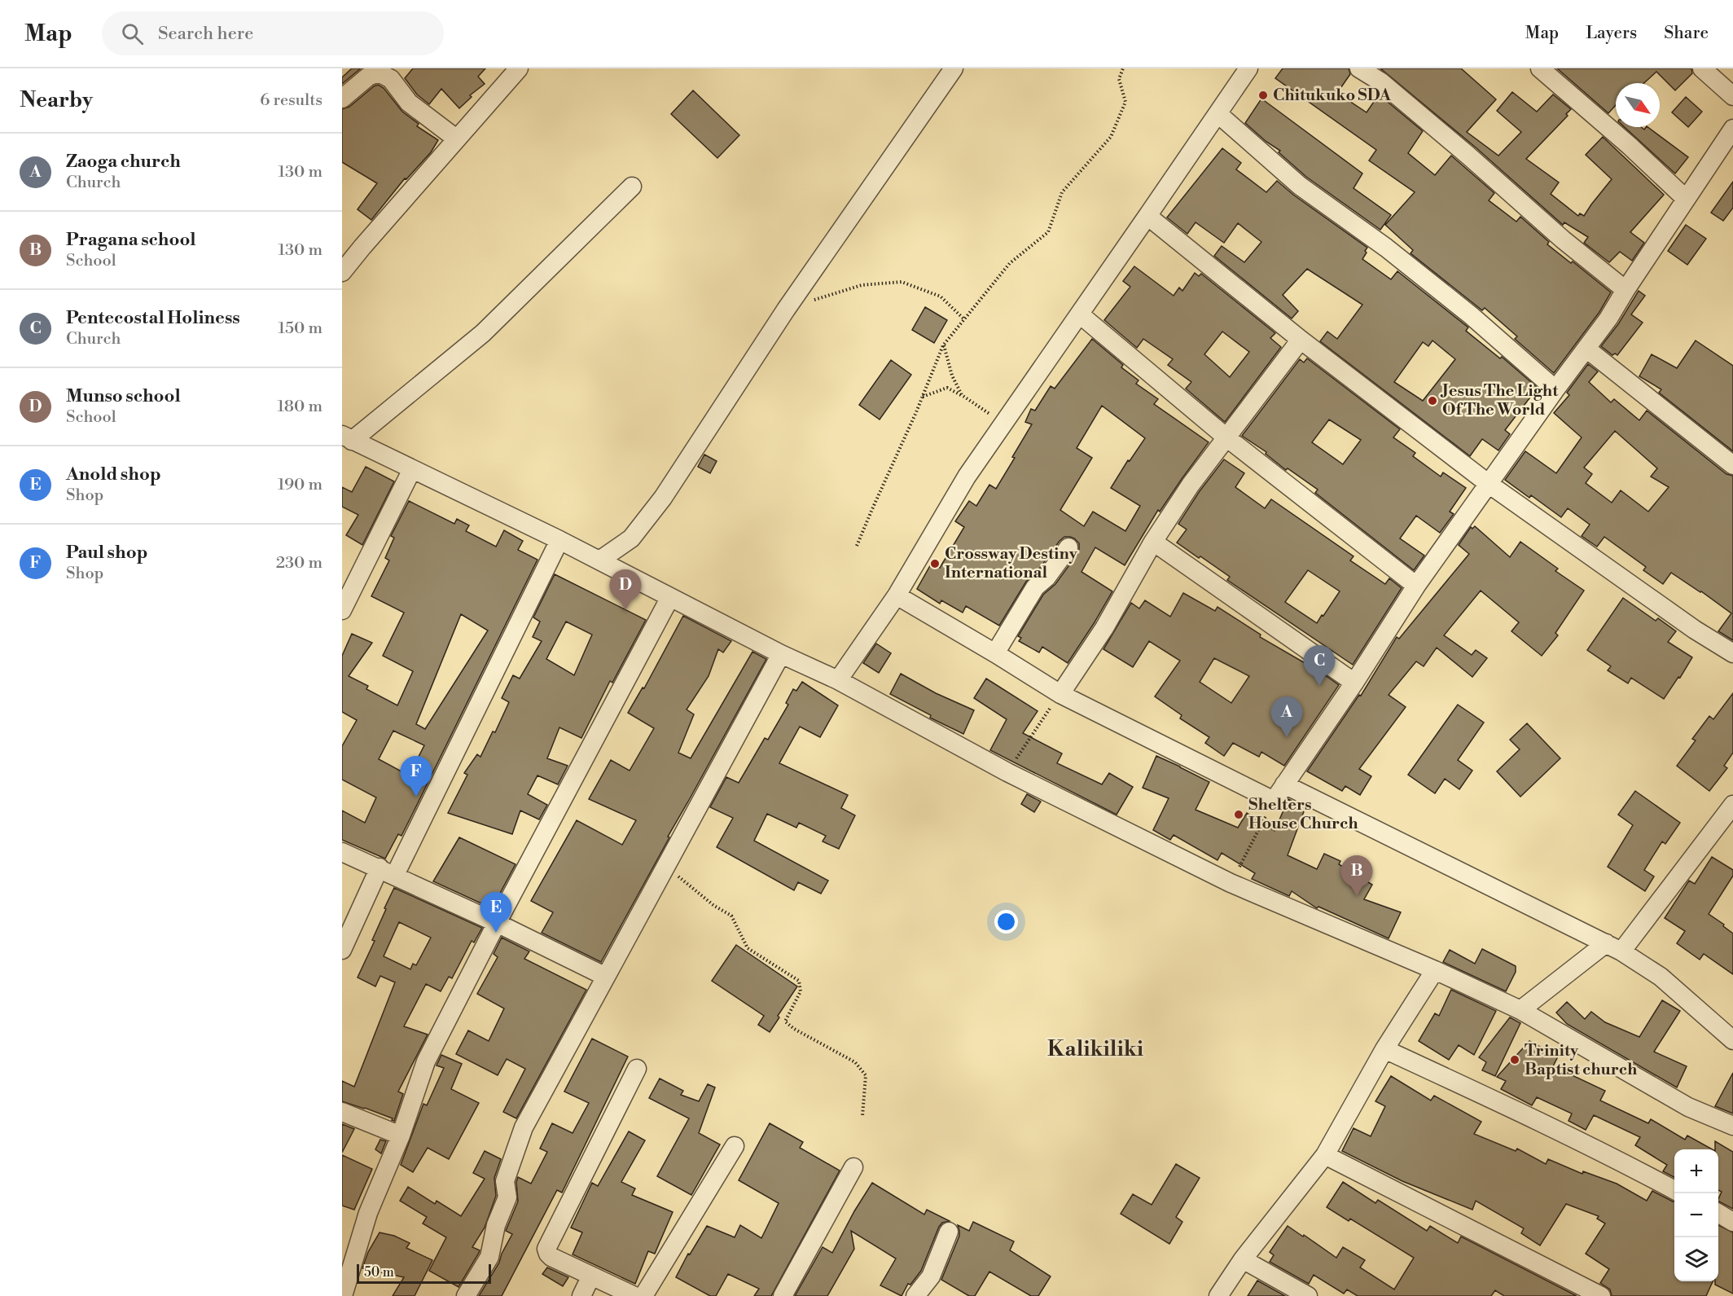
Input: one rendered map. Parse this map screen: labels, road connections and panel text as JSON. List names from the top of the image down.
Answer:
{
  "districts": ["Kalikiliki"],
  "places": [
    "Chitukuko SDA",
    "Jesus The Light Of The World",
    "Crossway Destiny International",
    "Shelters House Church",
    "Trinity Baptist church"
  ],
  "scale_bar": "50 m",
  "north": "bottom right",
  "page": {
    "header": "Map",
    "search": "Search here",
    "nav": ["Map", "Layers", "Share"],
    "heading": ["Nearby", "6 results"],
    "list": [
      {
        "mark": "A",
        "name": "Zaoga church",
        "note": "Church",
        "value": "130 m"
      },
      {
        "mark": "B",
        "name": "Pragana school",
        "note": "School",
        "value": "130 m"
      },
      {
        "mark": "C",
        "name": "Pentecostal Holiness",
        "note": "Church",
        "value": "150 m"
      },
      {
        "mark": "D",
        "name": "Munso school",
        "note": "School",
        "value": "180 m"
      },
      {
        "mark": "E",
        "name": "Anold shop",
        "note": "Shop",
        "value": "190 m"
      },
      {
        "mark": "F",
        "name": "Paul shop",
        "note": "Shop",
        "value": "230 m"
      }
    ],
    "pins": [
      "D",
      "C",
      "A",
      "F",
      "B",
      "E"
    ],
    "map_buttons": ["+", "−"],
    "scale": "50 m"
  }
}
